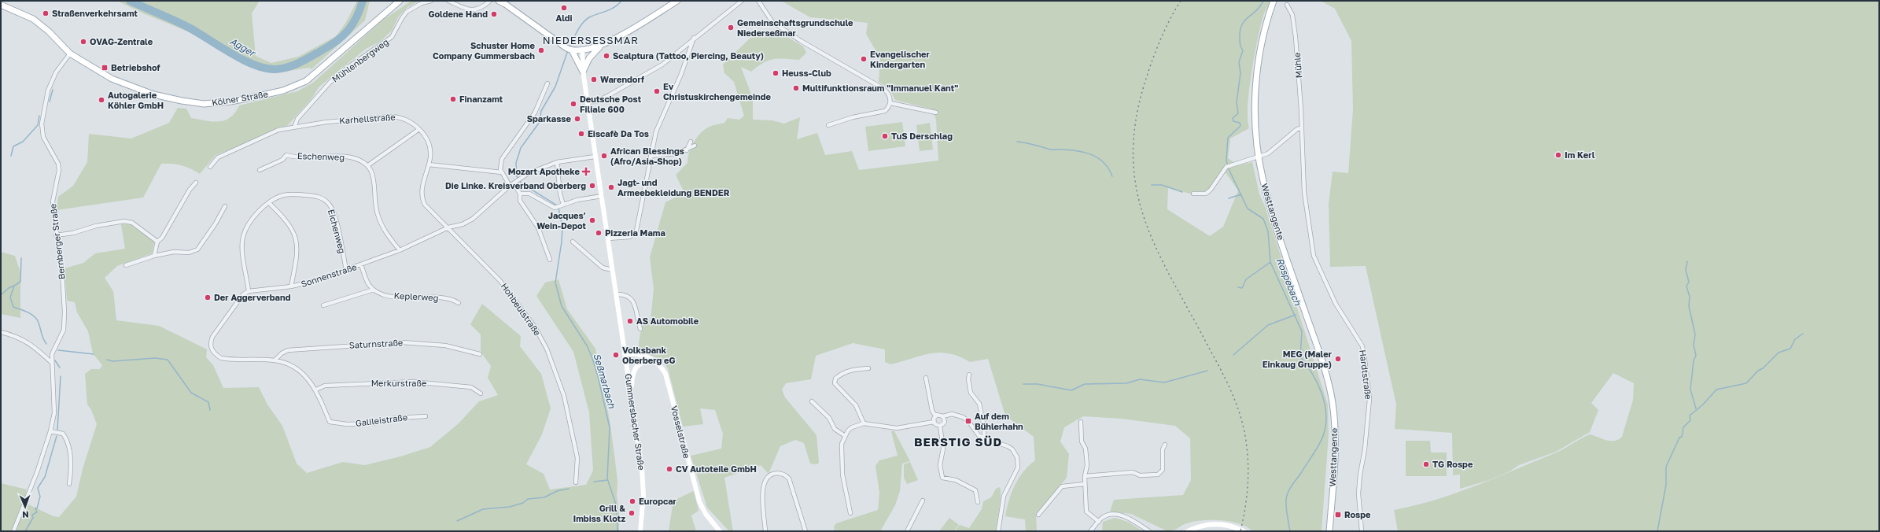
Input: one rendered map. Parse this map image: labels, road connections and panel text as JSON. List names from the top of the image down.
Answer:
{
  "streets": {
    "main road": [
      "Kölner Straße",
      "Westtangente",
      "Gummersbacher Straße",
      "Vosselstraße"
    ],
    "street": [
      "Mühlenbergweg",
      "Mühle",
      "Karhellstraße",
      "Eschenweg",
      "Eichenweg",
      "Bernberger Straße",
      "Sonnenstraße",
      "Keplerweg",
      "Hohbeulstraße",
      "Saturnstraße",
      "Hardtstraße",
      "Merkurstraße",
      "Galileistraße"
    ]
  },
  "crossings": [
    ["Mühlenbergweg", "Karhellstraße"],
    ["Mühle", "Hardtstraße"],
    ["Kölner Straße", "Bernberger Straße"],
    ["Karhellstraße", "Sonnenstraße"],
    ["Karhellstraße", "Hohbeulstraße"],
    ["Eichenweg", "Sonnenstraße"],
    ["Sonnenstraße", "Hohbeulstraße"],
    ["Sonnenstraße", "Gummersbacher Straße"],
    ["Merkurstraße", "Galileistraße"],
    ["Gummersbacher Straße", "Vosselstraße"]
  ],
  "districts": ["NIEDERSESSMAR", "BERSTIG SÜD"],
  "water": ["Agger", "Rospebach", "Seßmarbach"],
  "places": {
    "other": [
      "Aldi",
      "Straßenverkehrsamt",
      "Goldene Hand",
      "Gemeinschaftsgrundschule Niederseßmar",
      "OVAG-Zentrale",
      "Schuster Home Company Gummersbach",
      "Scalptura (Tattoo, Piercing, Beauty)",
      "Evangelischer Kindergarten",
      "Heuss-Club",
      "Warendorf",
      "Multifunktionsraum \"Immanuel Kant\"",
      "Ev Christuskirchengemeinde",
      "Finanzamt",
      "Autogalerie Köhler GmbH",
      "Deutsche Post Filiale 600",
      "Sparkasse",
      "Eiscafè Da Tos",
      "TuS Derschlag",
      "Im Kerl",
      "African Blessings (Afro/Asia-Shop)",
      "Die Linke. Kreisverband Oberberg",
      "Jagt- und Armeebekleidung BENDER",
      "Jacques’ Wein-Depot",
      "Pizzeria Mama",
      "Der Aggerverband",
      "AS Automobile",
      "Volksbank Oberberg eG",
      "MEG (Maler Einkaug Gruppe)",
      "TG Rospe",
      "CV Autoteile GmbH",
      "Europcar",
      "Grill & Imbiss Klotz"
    ],
    "transit": ["Betriebshof", "Auf dem Bühlerhahn", "Rospe"],
    "health": ["Mozart Apotheke"]
  },
  "north": "bottom"
}
